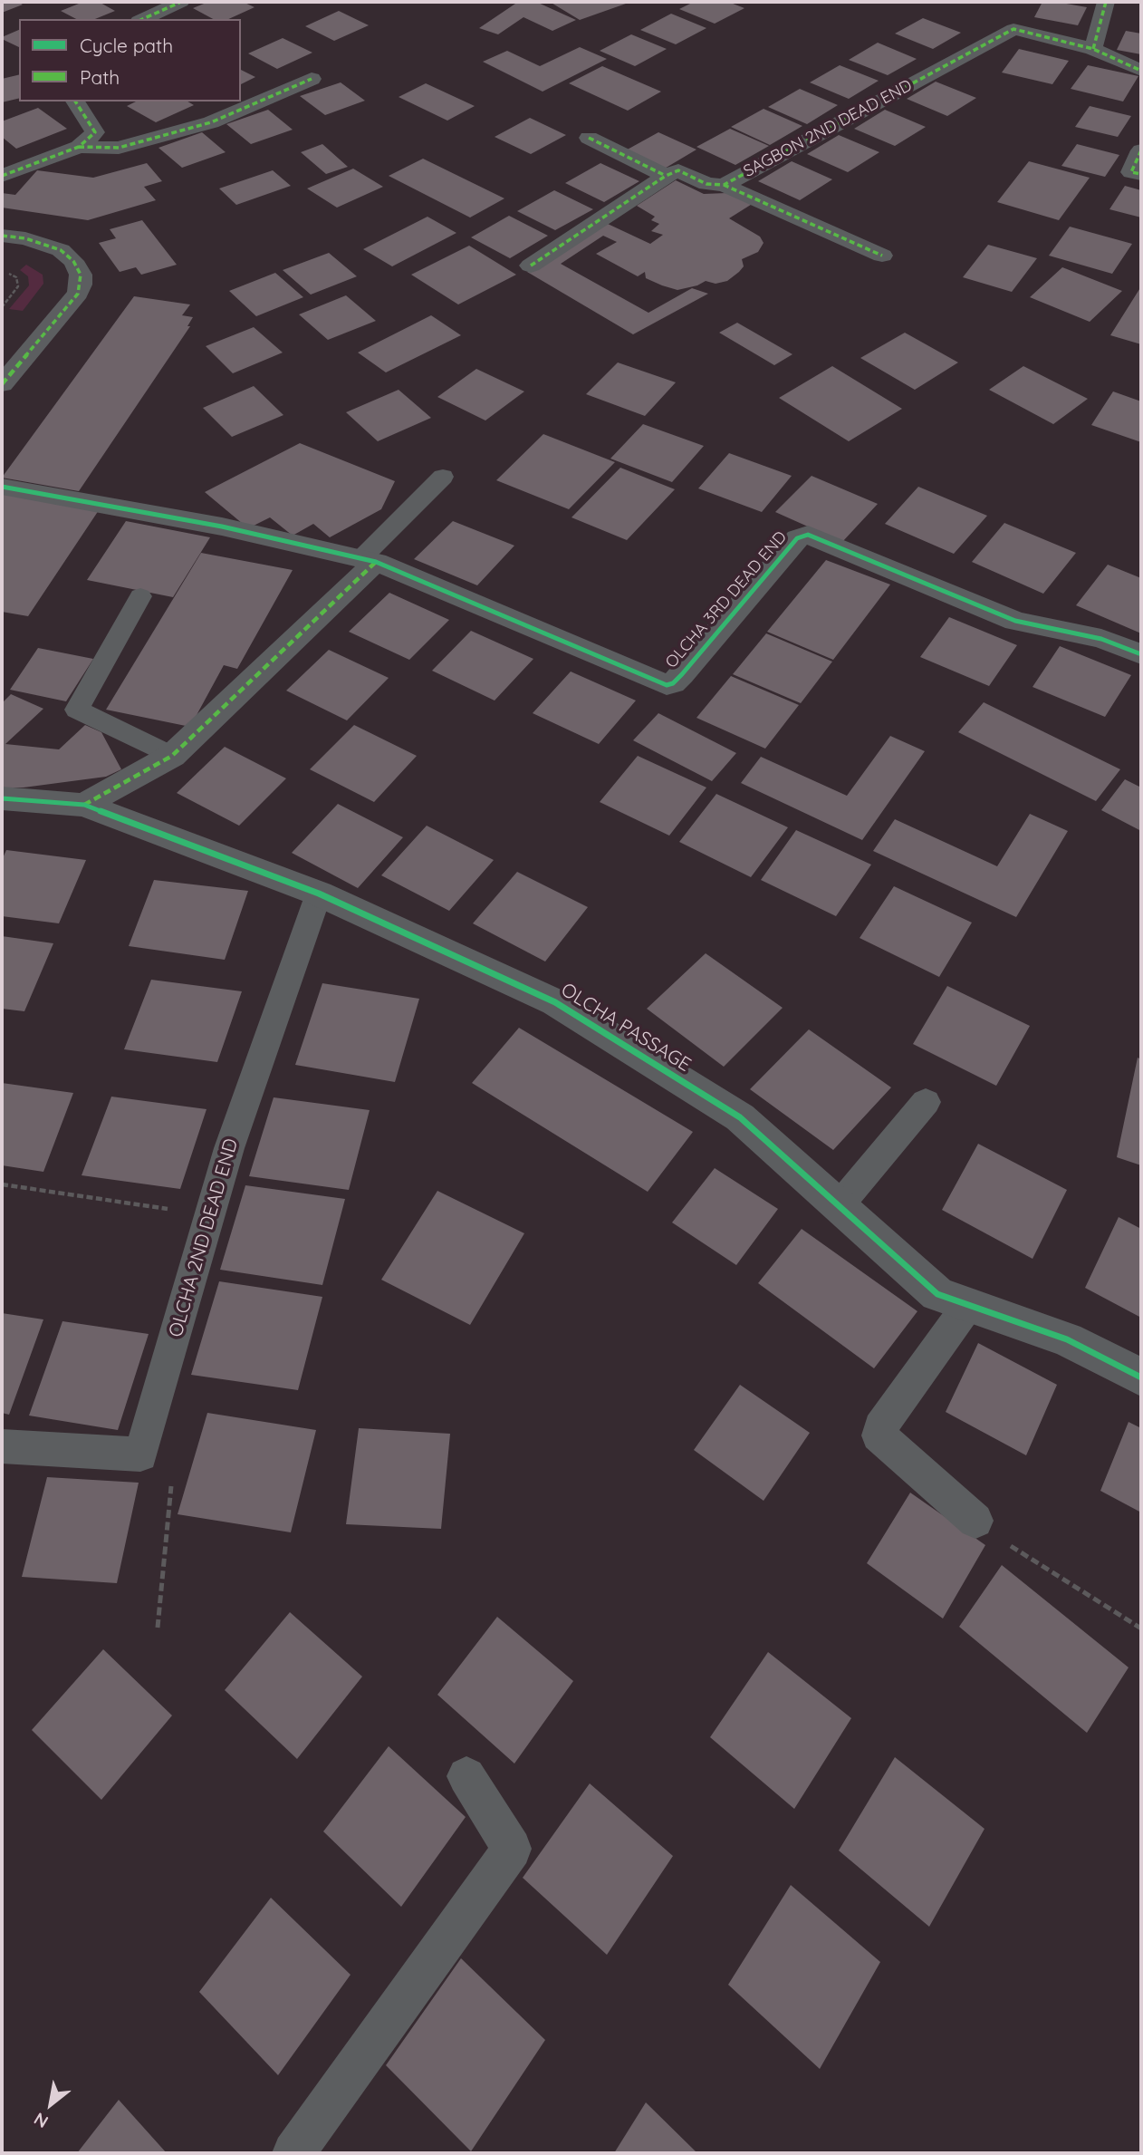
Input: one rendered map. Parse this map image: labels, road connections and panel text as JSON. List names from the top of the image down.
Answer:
{
  "streets": {
    "street": ["SAGBON 2ND DEAD END", "OLCHA 3RD DEAD END", "OLCHA PASSAGE"],
    "lane": ["OLCHA 2ND DEAD END"]
  },
  "crossings": [
    ["OLCHA PASSAGE", "OLCHA 2ND DEAD END"]
  ],
  "legend": ["Cycle path", "Path"],
  "north": "bottom left"
}
